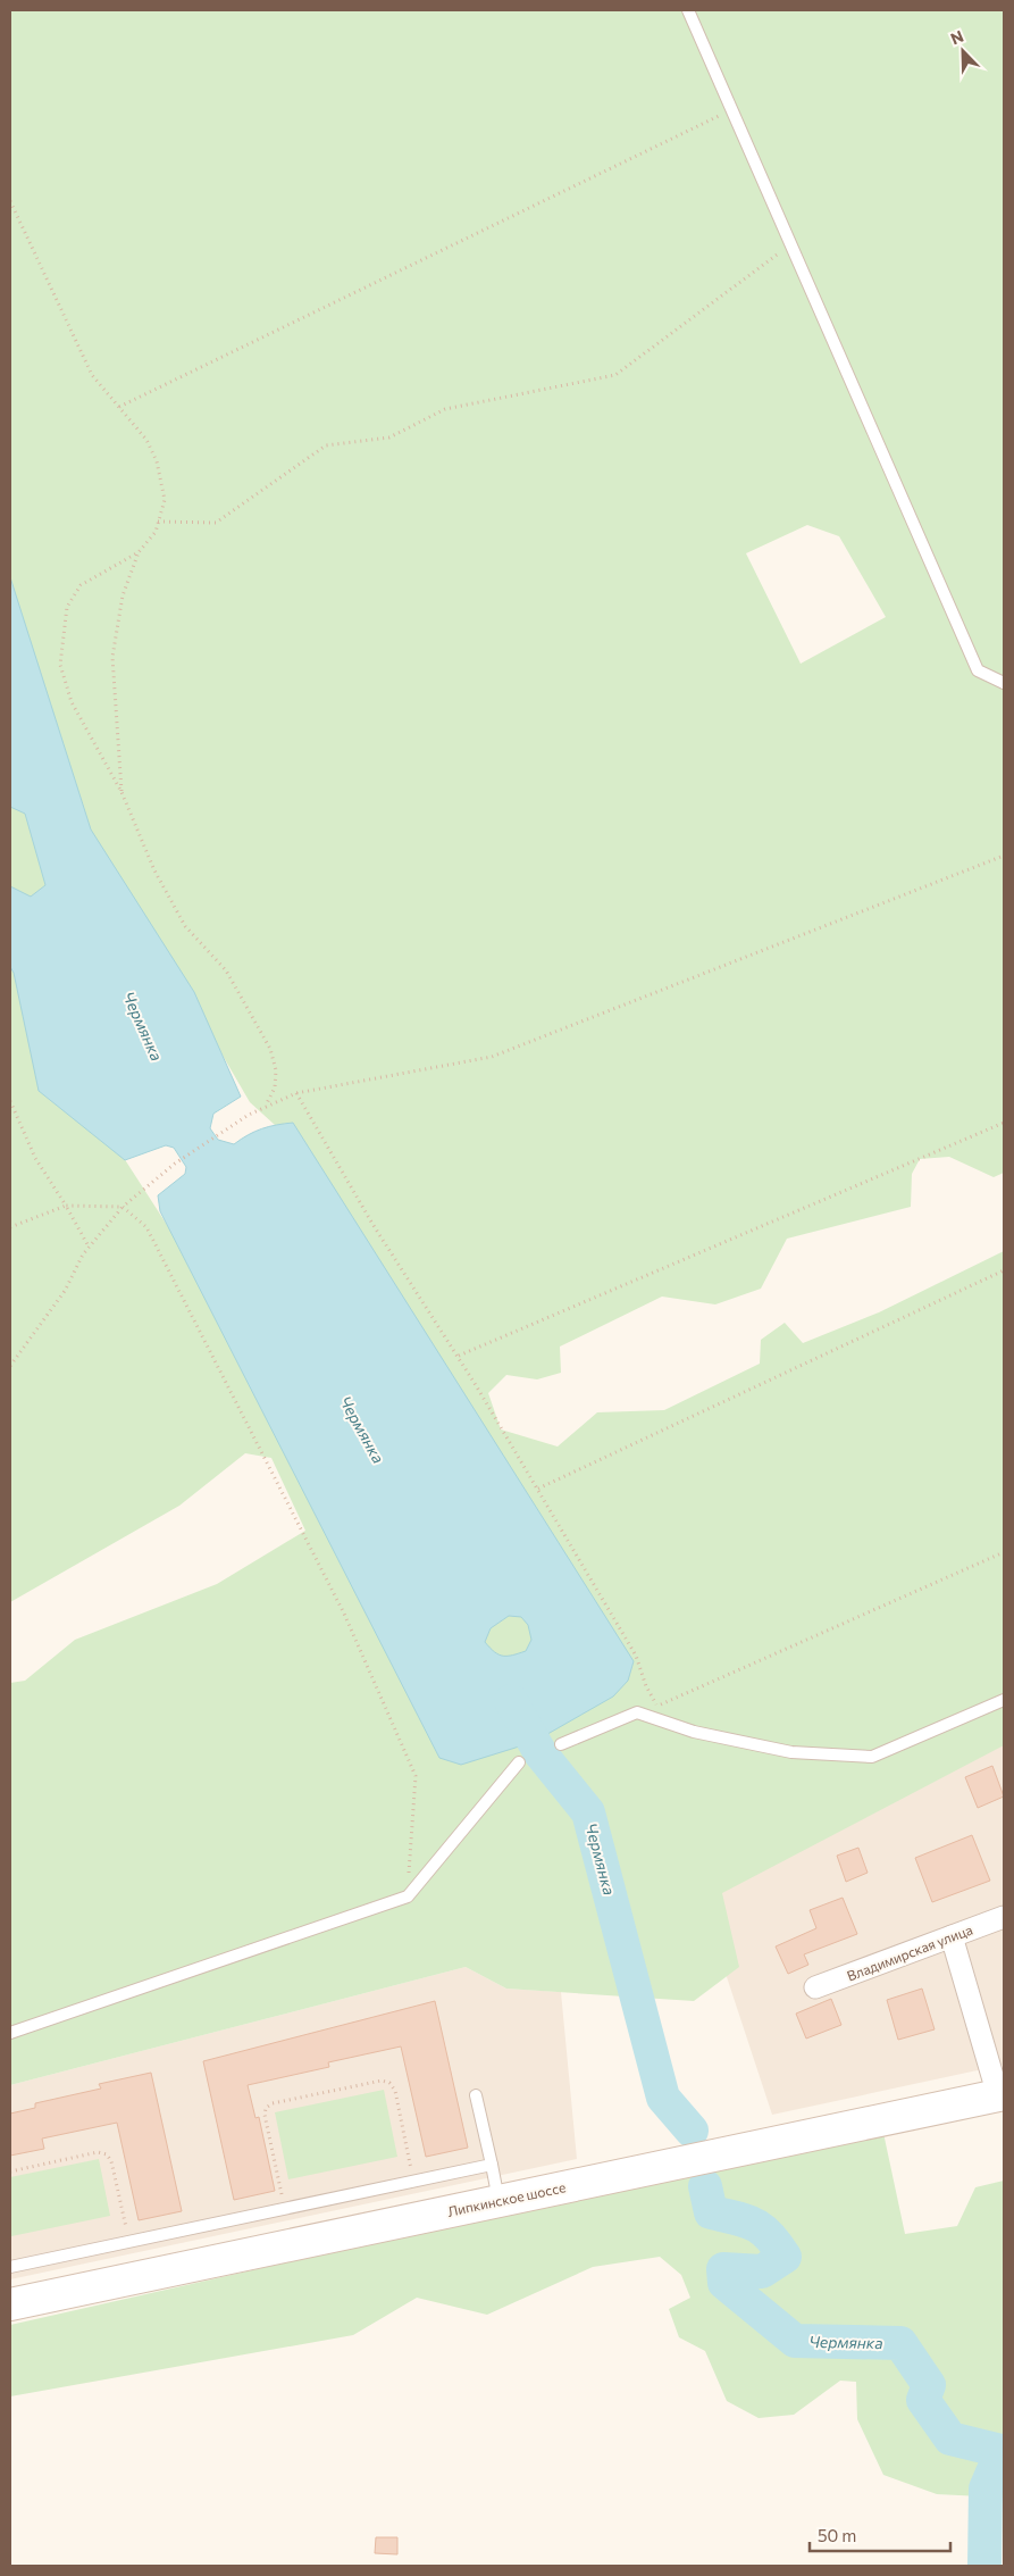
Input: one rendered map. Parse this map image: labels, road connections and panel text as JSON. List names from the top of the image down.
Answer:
{
  "streets": {
    "street": ["Владимирская улица", "Липкинское шоссе"]
  },
  "water": ["Чермянка"],
  "scale_bar": "50 m",
  "north": "top left"
}
